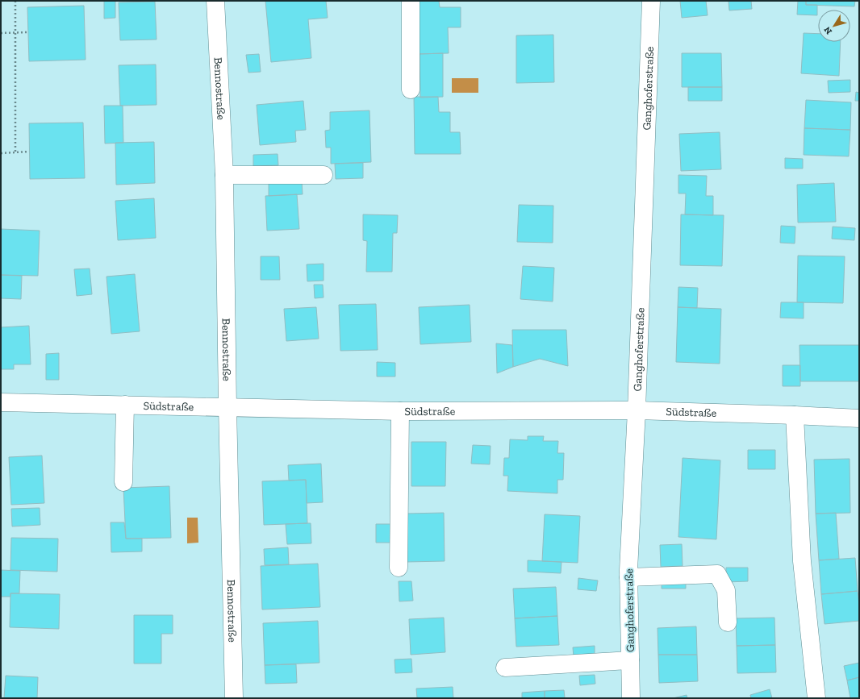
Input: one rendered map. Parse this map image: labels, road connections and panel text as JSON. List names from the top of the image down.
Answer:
{
  "streets": {
    "street": ["Bennostraße", "Ganghoferstraße", "Südstraße"]
  },
  "crossings": [
    ["Bennostraße", "Südstraße"],
    ["Ganghoferstraße", "Südstraße"]
  ],
  "north": "bottom left"
}
